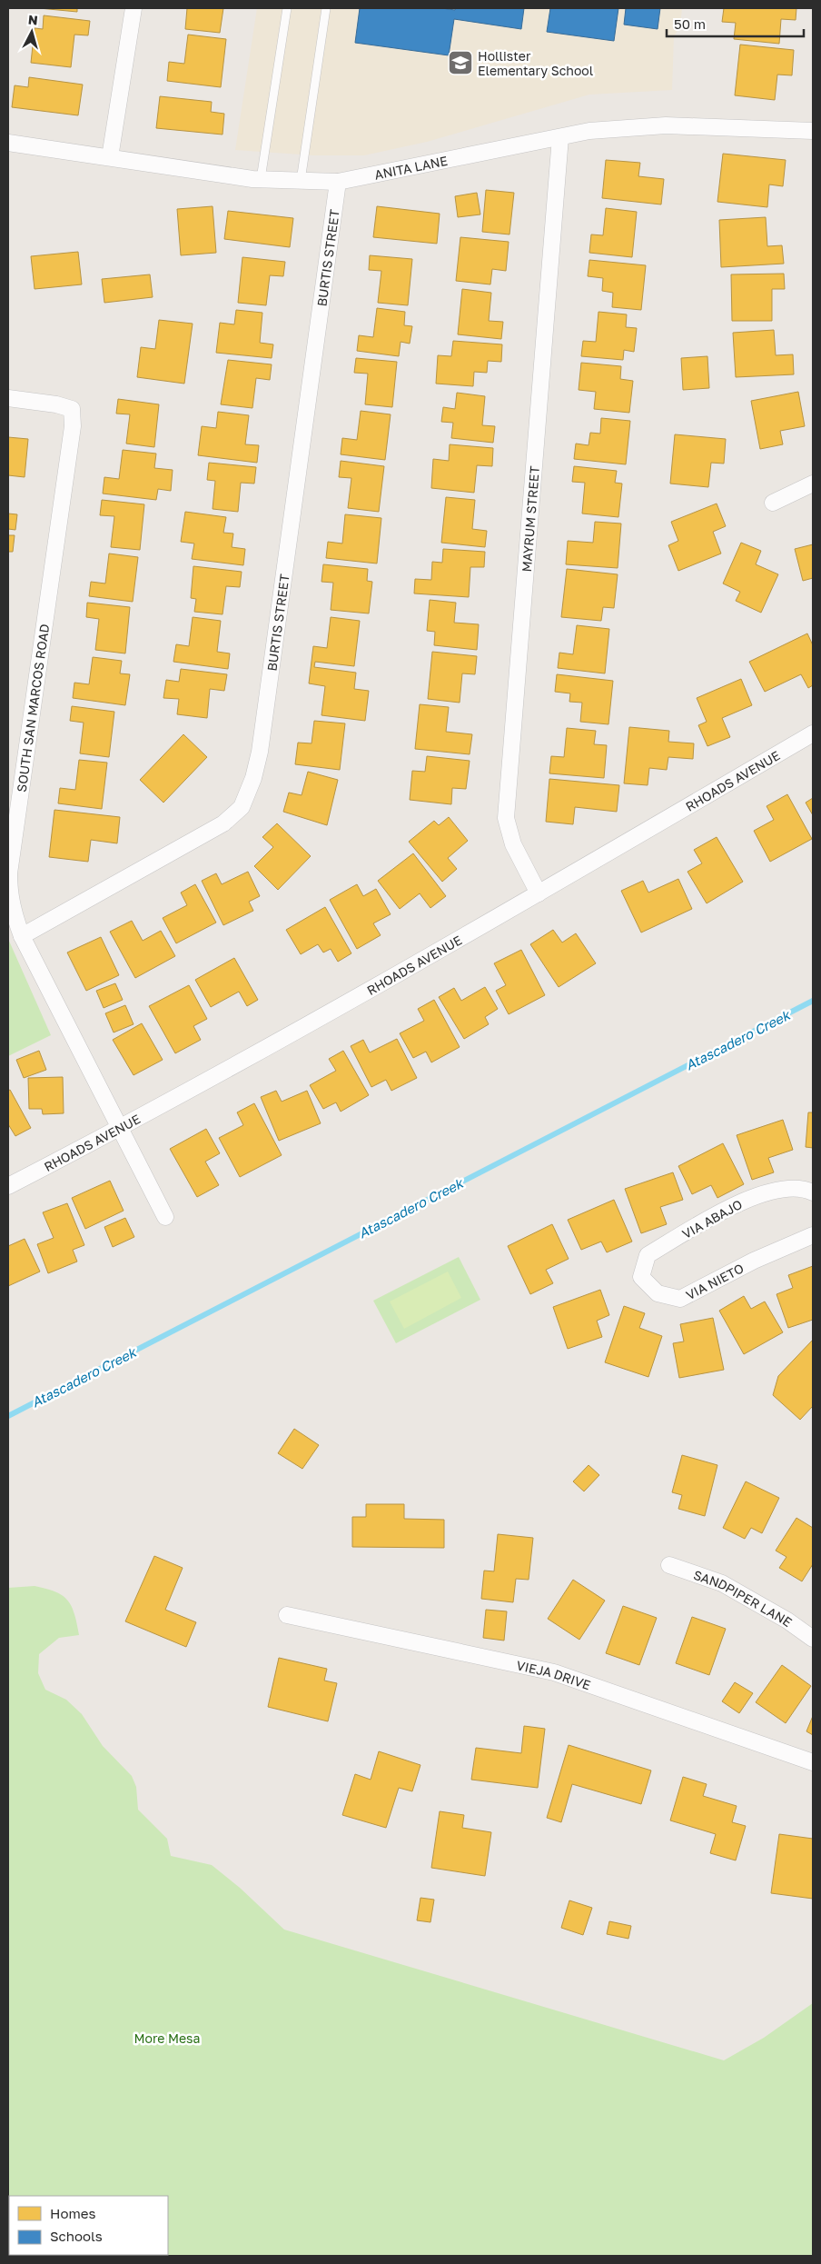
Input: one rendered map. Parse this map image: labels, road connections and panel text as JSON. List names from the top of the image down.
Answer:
{
  "streets": {
    "street": [
      "ANITA LANE",
      "BURTIS STREET",
      "MAYRUM STREET",
      "SOUTH SAN MARCOS ROAD",
      "RHOADS AVENUE",
      "VIA ABAJO",
      "VIA NIETO",
      "SANDPIPER LANE",
      "VIEJA DRIVE"
    ]
  },
  "crossings": [
    ["ANITA LANE", "BURTIS STREET"],
    ["ANITA LANE", "MAYRUM STREET"],
    ["BURTIS STREET", "SOUTH SAN MARCOS ROAD"],
    ["MAYRUM STREET", "RHOADS AVENUE"],
    ["SOUTH SAN MARCOS ROAD", "RHOADS AVENUE"],
    ["VIA ABAJO", "VIA NIETO"]
  ],
  "water": ["Atascadero Creek"],
  "parks": ["More Mesa"],
  "places": {
    "school or university": ["Hollister Elementary School"]
  },
  "legend": ["Homes", "Schools"],
  "scale_bar": "50 m",
  "north": "top"
}
